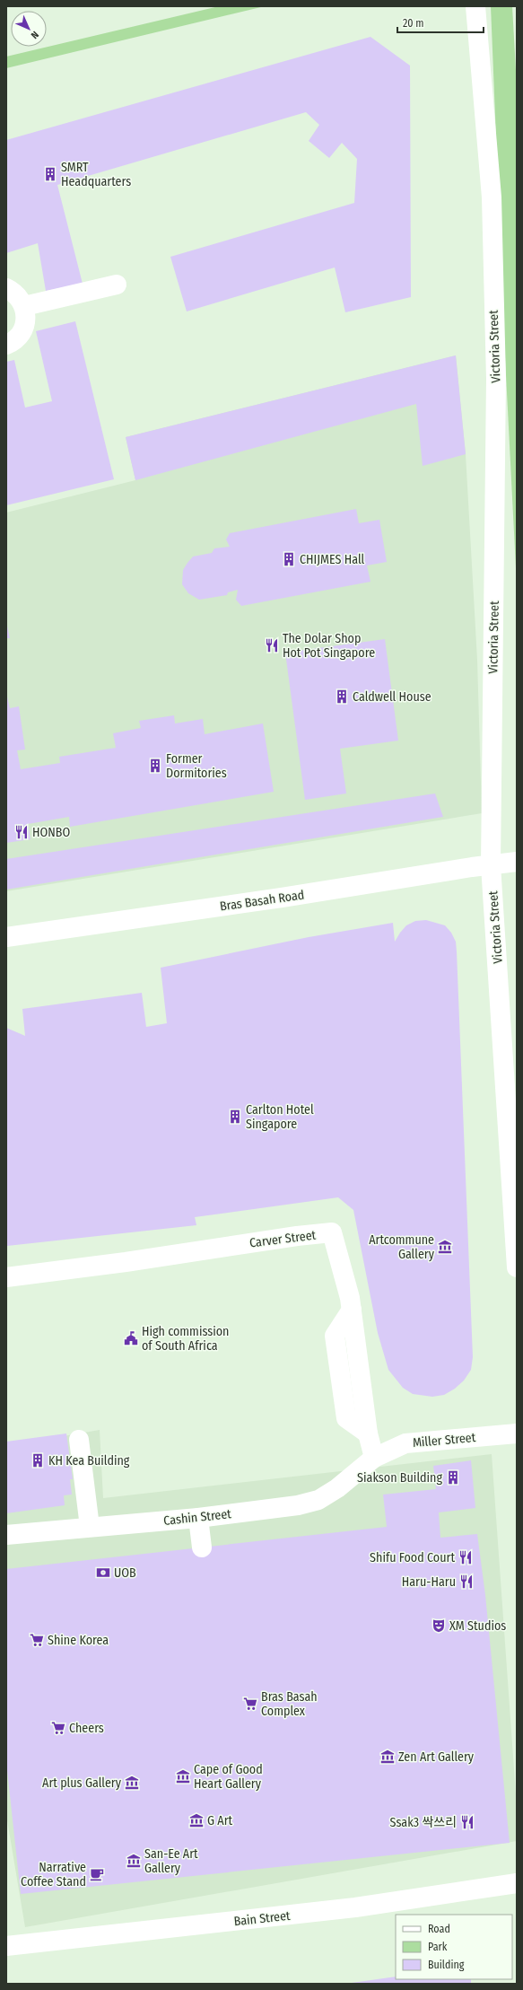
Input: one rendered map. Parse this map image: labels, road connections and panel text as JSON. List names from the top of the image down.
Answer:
{
  "streets": {
    "main road": [
      "Victoria Street",
      "Bras Basah Road",
      "Carver Street",
      "Miller Street",
      "Cashin Street",
      "Bain Street"
    ]
  },
  "crossings": [
    ["Victoria Street", "Bras Basah Road"],
    ["Carver Street", "Miller Street"],
    ["Carver Street", "Cashin Street"],
    ["Miller Street", "Cashin Street"]
  ],
  "places": {
    "building": [
      "SMRT Headquarters",
      "CHIJMES Hall",
      "Caldwell House",
      "Former Dormitories",
      "Carlton Hotel Singapore",
      "KH Kea Building",
      "Siakson Building"
    ],
    "restaurant": [
      "The Dolar Shop Hot Pot Singapore",
      "HONBO",
      "Shifu Food Court",
      "Haru-Haru",
      "Ssak3 싹쓰리"
    ],
    "museum": [
      "Artcommune Gallery",
      "Zen Art Gallery",
      "Cape of Good Heart Gallery",
      "Art plus Gallery",
      "G Art",
      "San-Ee Art Gallery"
    ],
    "public building": ["High commission of South Africa"],
    "bank": ["UOB"],
    "theatre": ["XM Studios"],
    "supermarket": ["Shine Korea", "Bras Basah Complex", "Cheers"],
    "cafe": ["Narrative Coffee Stand"]
  },
  "legend": ["Road", "Park", "Building"],
  "scale_bar": "20 m",
  "north": "bottom right"
}
